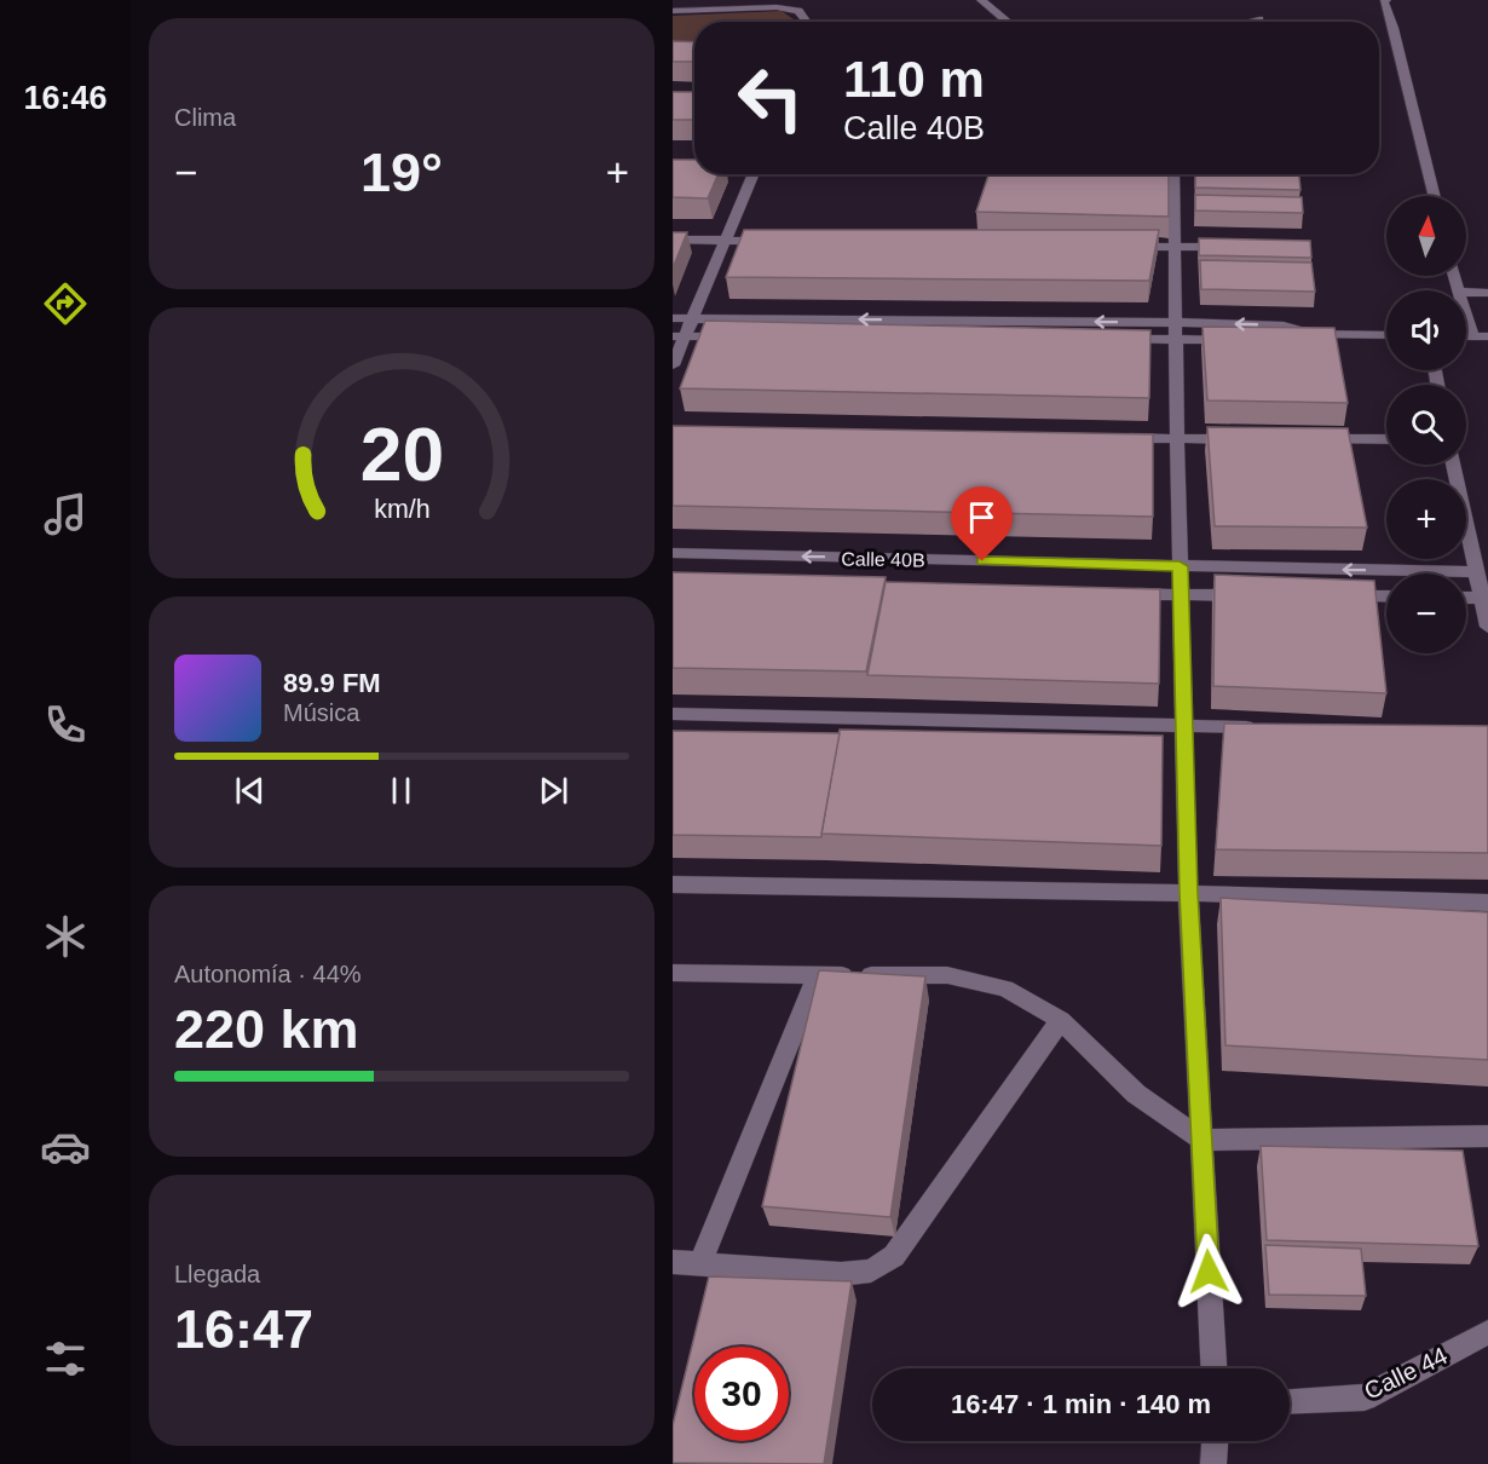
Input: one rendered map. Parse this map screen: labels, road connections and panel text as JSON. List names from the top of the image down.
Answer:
{
  "streets": {
    "street": ["Calle 40B", "Calle 44"]
  },
  "north": "top",
  "page": {
    "tabs": "16:46",
    "tile": [
      "Clima",
      ["Autonomía · 44%", "220 km"],
      ["Llegada", "16:47"]
    ],
    "turn": ["110 m", "Calle 40B"],
    "heat": ["−", "19°", "+"],
    "map_buttons": ["+", "−"],
    "song": ["89.9 FM", "Música"],
    "limit": "30",
    "trip": "16:47 · 1 min · 140 m",
    "gauge": ["20", "km/h"]
  }
}
